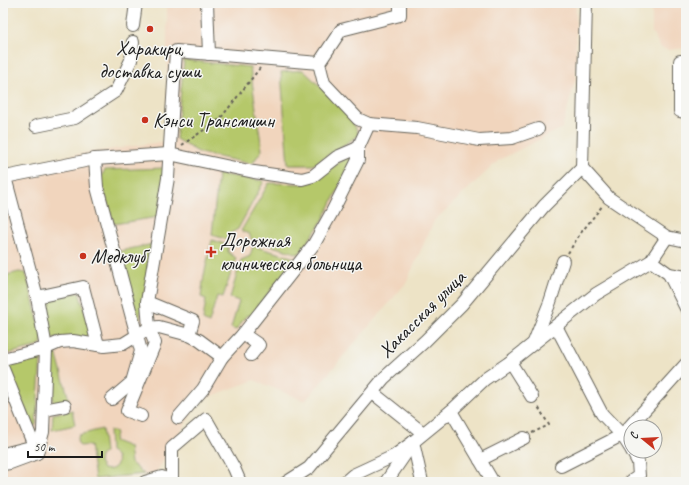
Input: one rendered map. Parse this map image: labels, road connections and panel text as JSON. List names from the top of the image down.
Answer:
{
  "streets": {
    "street": ["Хакасская улица"]
  },
  "places": {
    "other": ["Харакири, доставка суши", "Кэнси Трансмишн", "Медклуб"],
    "health": ["Дорожная клиническая больница"]
  },
  "scale_bar": "50 m",
  "north": "left"
}
